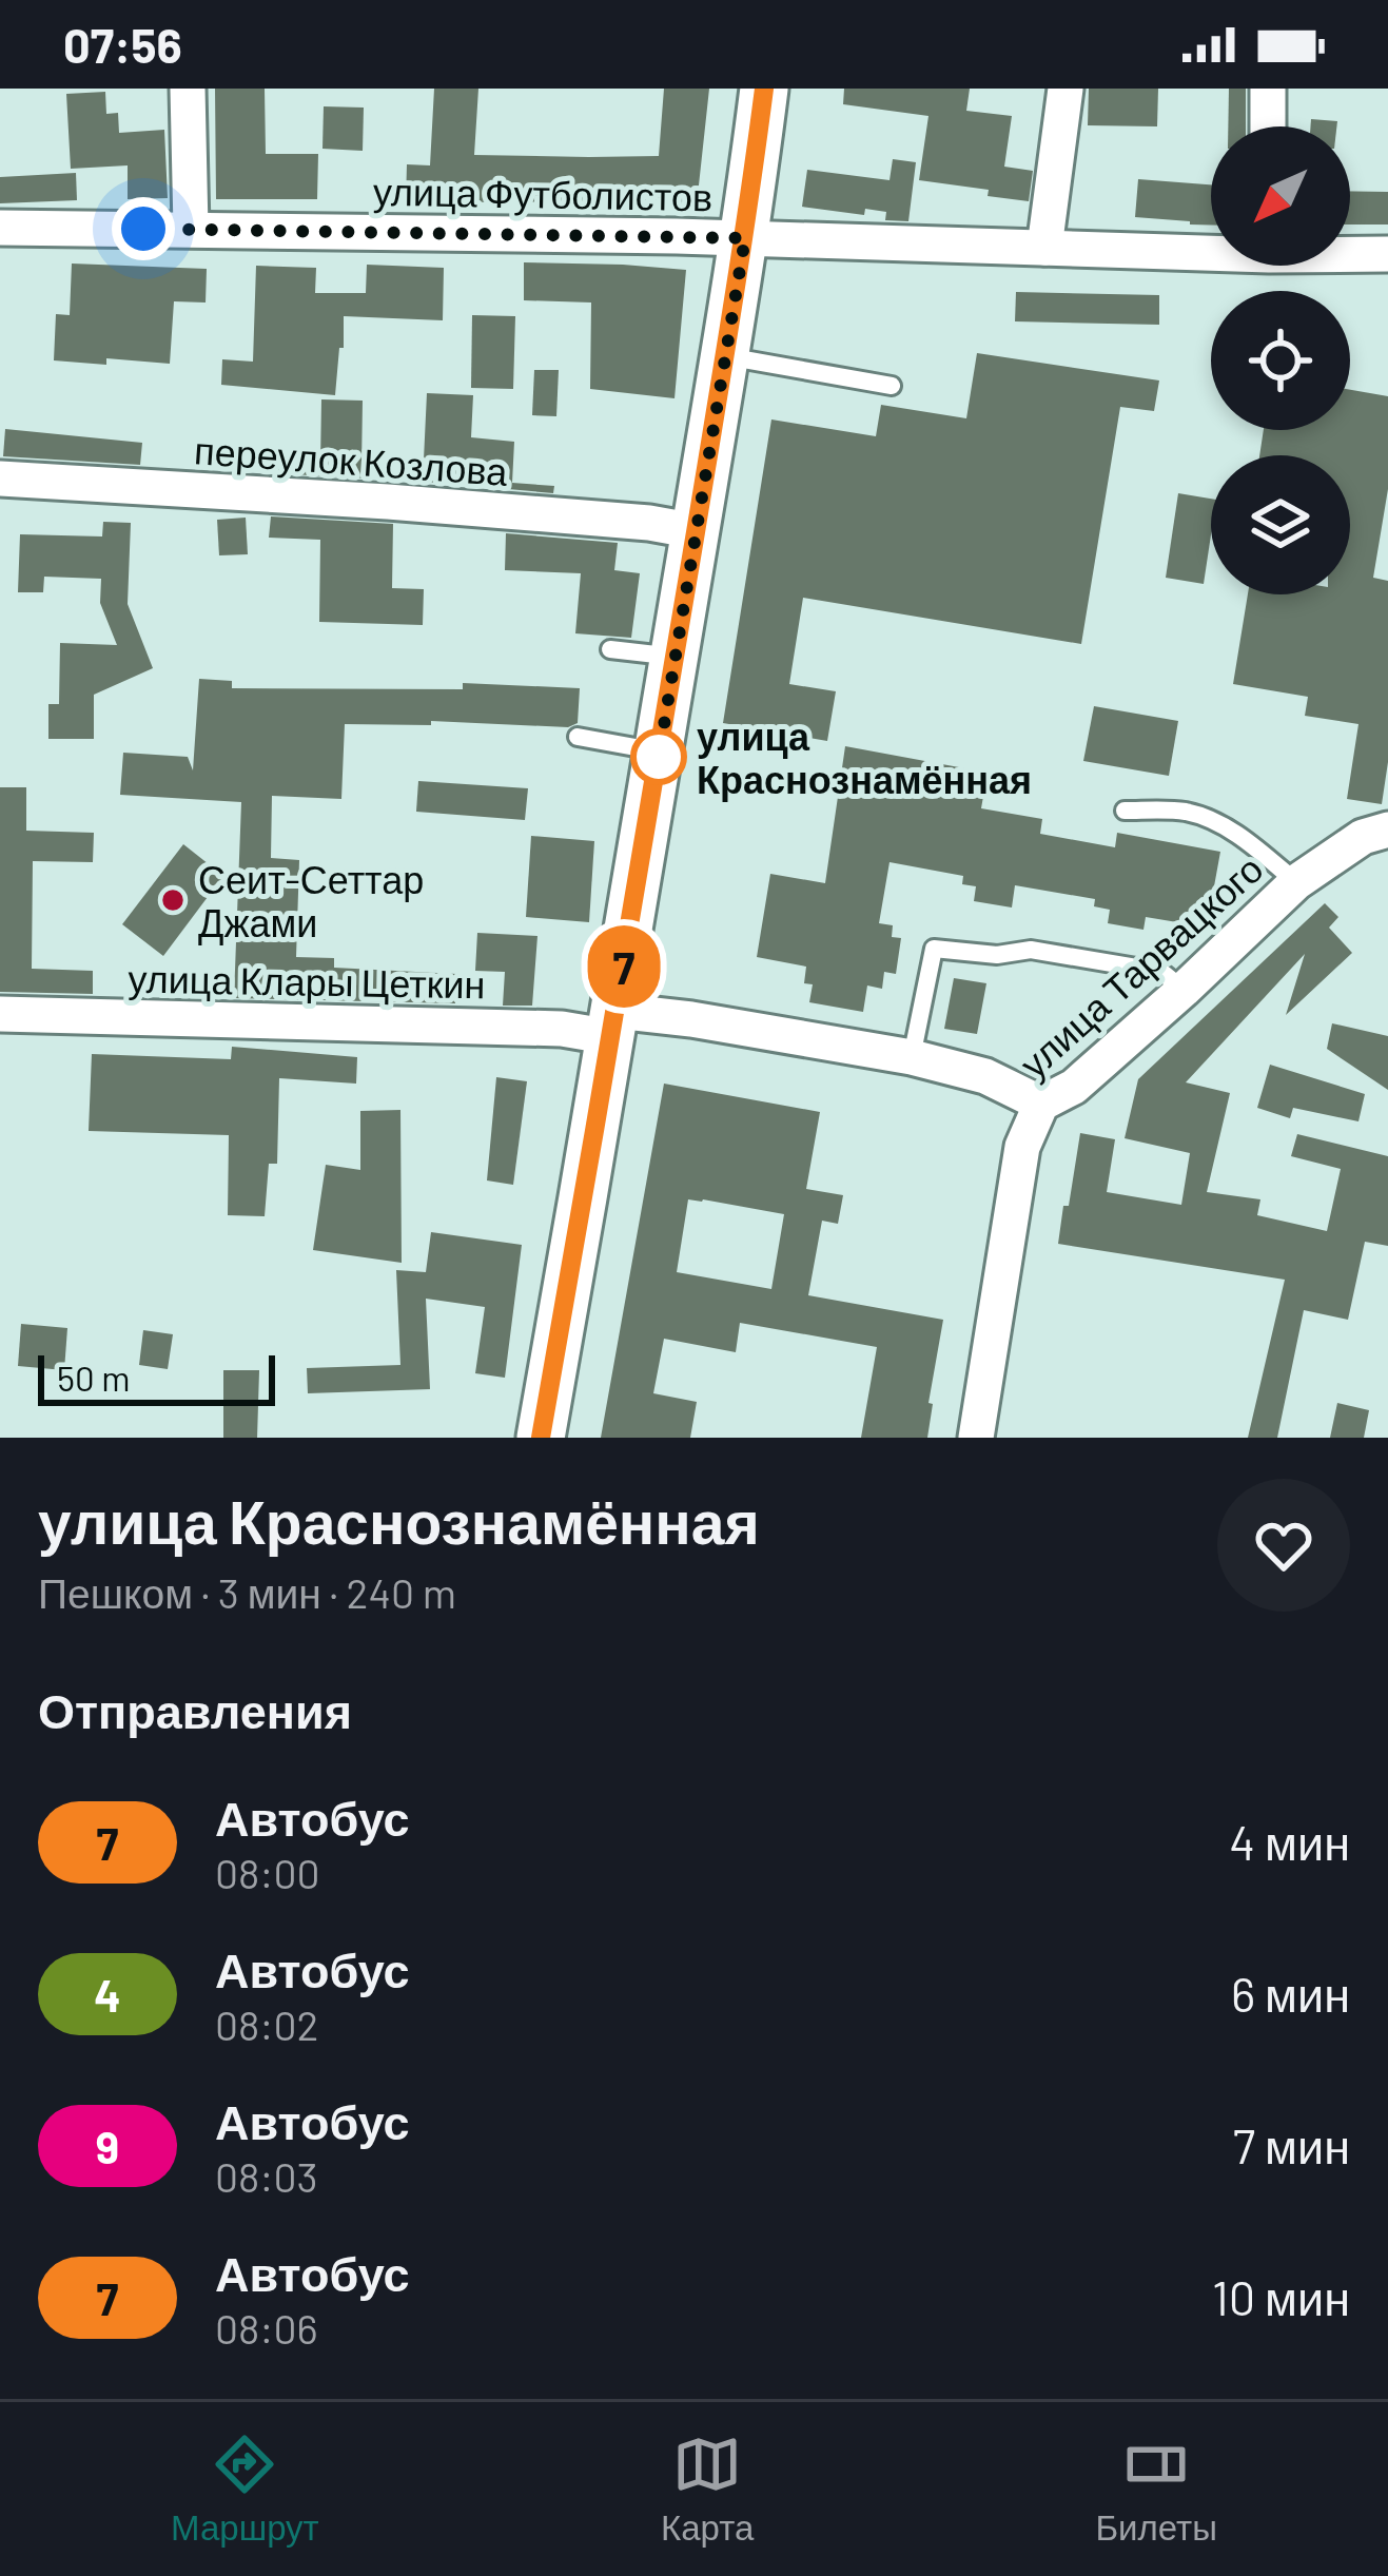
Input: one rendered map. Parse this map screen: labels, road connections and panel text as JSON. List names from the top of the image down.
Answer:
{
  "streets": {
    "street": [
      "улица Футболистов",
      "переулок Козлова",
      "улица Тарвацкого",
      "улица Клары Цеткин"
    ]
  },
  "crossings": [
    ["улица Тарвацкого", "улица Клары Цеткин"]
  ],
  "places": ["улица Краснознамённая", "Сеит-Сеттар Джами"],
  "lines": ["bus line 7"],
  "scale_bar": "50 m",
  "north": "bottom left",
  "page": {
    "status": "07:56",
    "on_map": "7",
    "scale": "50 m",
    "heading": [
      ["улица Краснознамённая", "Пешком · 3 мин · 240 m"],
      "Отправления"
    ],
    "list": [
      {
        "mark": "7",
        "name": "Автобус",
        "note": "08:00",
        "value": "4 мин"
      },
      {
        "mark": "4",
        "name": "Автобус",
        "note": "08:02",
        "value": "6 мин"
      },
      {
        "mark": "9",
        "name": "Автобус",
        "note": "08:03",
        "value": "7 мин"
      },
      {
        "mark": "7",
        "name": "Автобус",
        "note": "08:06",
        "value": "10 мин"
      }
    ],
    "tabs": ["Маршрут", "Карта", "Билеты"]
  }
}
